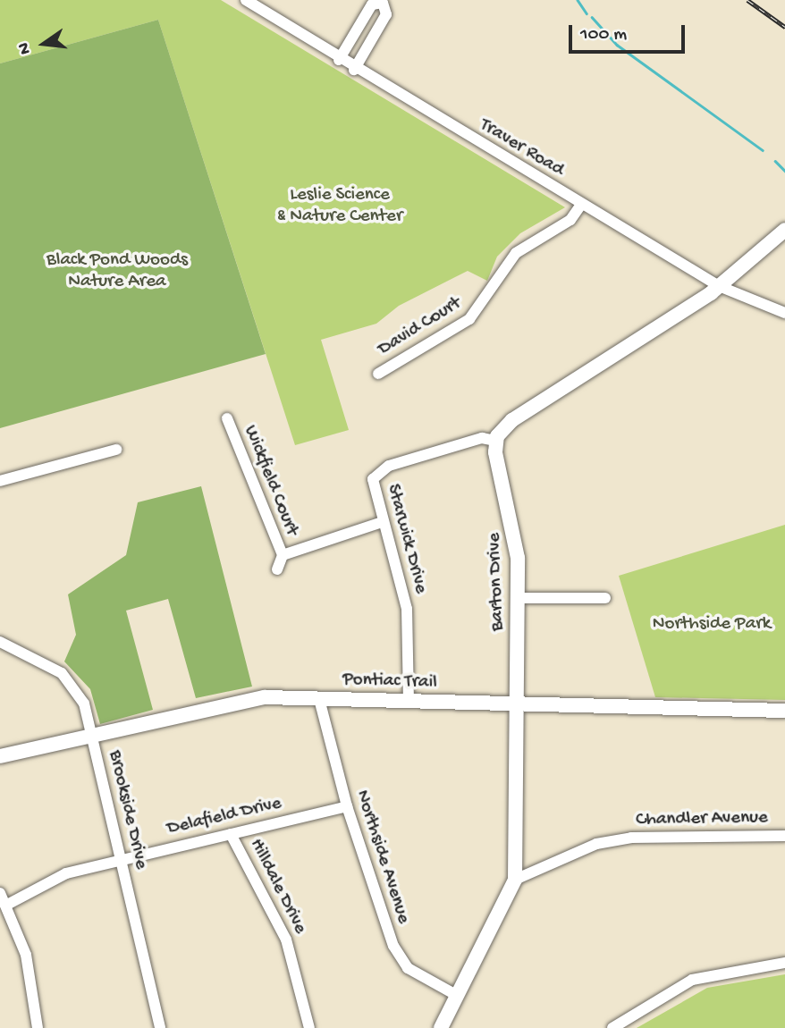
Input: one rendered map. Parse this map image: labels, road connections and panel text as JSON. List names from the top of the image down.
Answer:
{
  "streets": {
    "main road": ["Barton Drive", "Pontiac Trail"],
    "street": [
      "Traver Road",
      "David Court",
      "Wickfield Court",
      "Starwick Drive",
      "Brookside Drive",
      "Delafield Drive",
      "Chandler Avenue",
      "Northside Avenue",
      "Hilldale Drive"
    ]
  },
  "crossings": [
    ["Traver Road", "David Court"],
    ["Wickfield Court", "Starwick Drive"],
    ["Starwick Drive", "Barton Drive"],
    ["Starwick Drive", "Pontiac Trail"],
    ["Barton Drive", "Pontiac Trail"],
    ["Barton Drive", "Chandler Avenue"],
    ["Barton Drive", "Northside Avenue"],
    ["Pontiac Trail", "Brookside Drive"],
    ["Pontiac Trail", "Northside Avenue"],
    ["Brookside Drive", "Delafield Drive"],
    ["Delafield Drive", "Northside Avenue"],
    ["Delafield Drive", "Hilldale Drive"]
  ],
  "parks": ["Leslie Science & Nature Center", "Black Pond Woods Nature Area", "Northside Park"],
  "scale_bar": "100 m",
  "north": "left"
}
